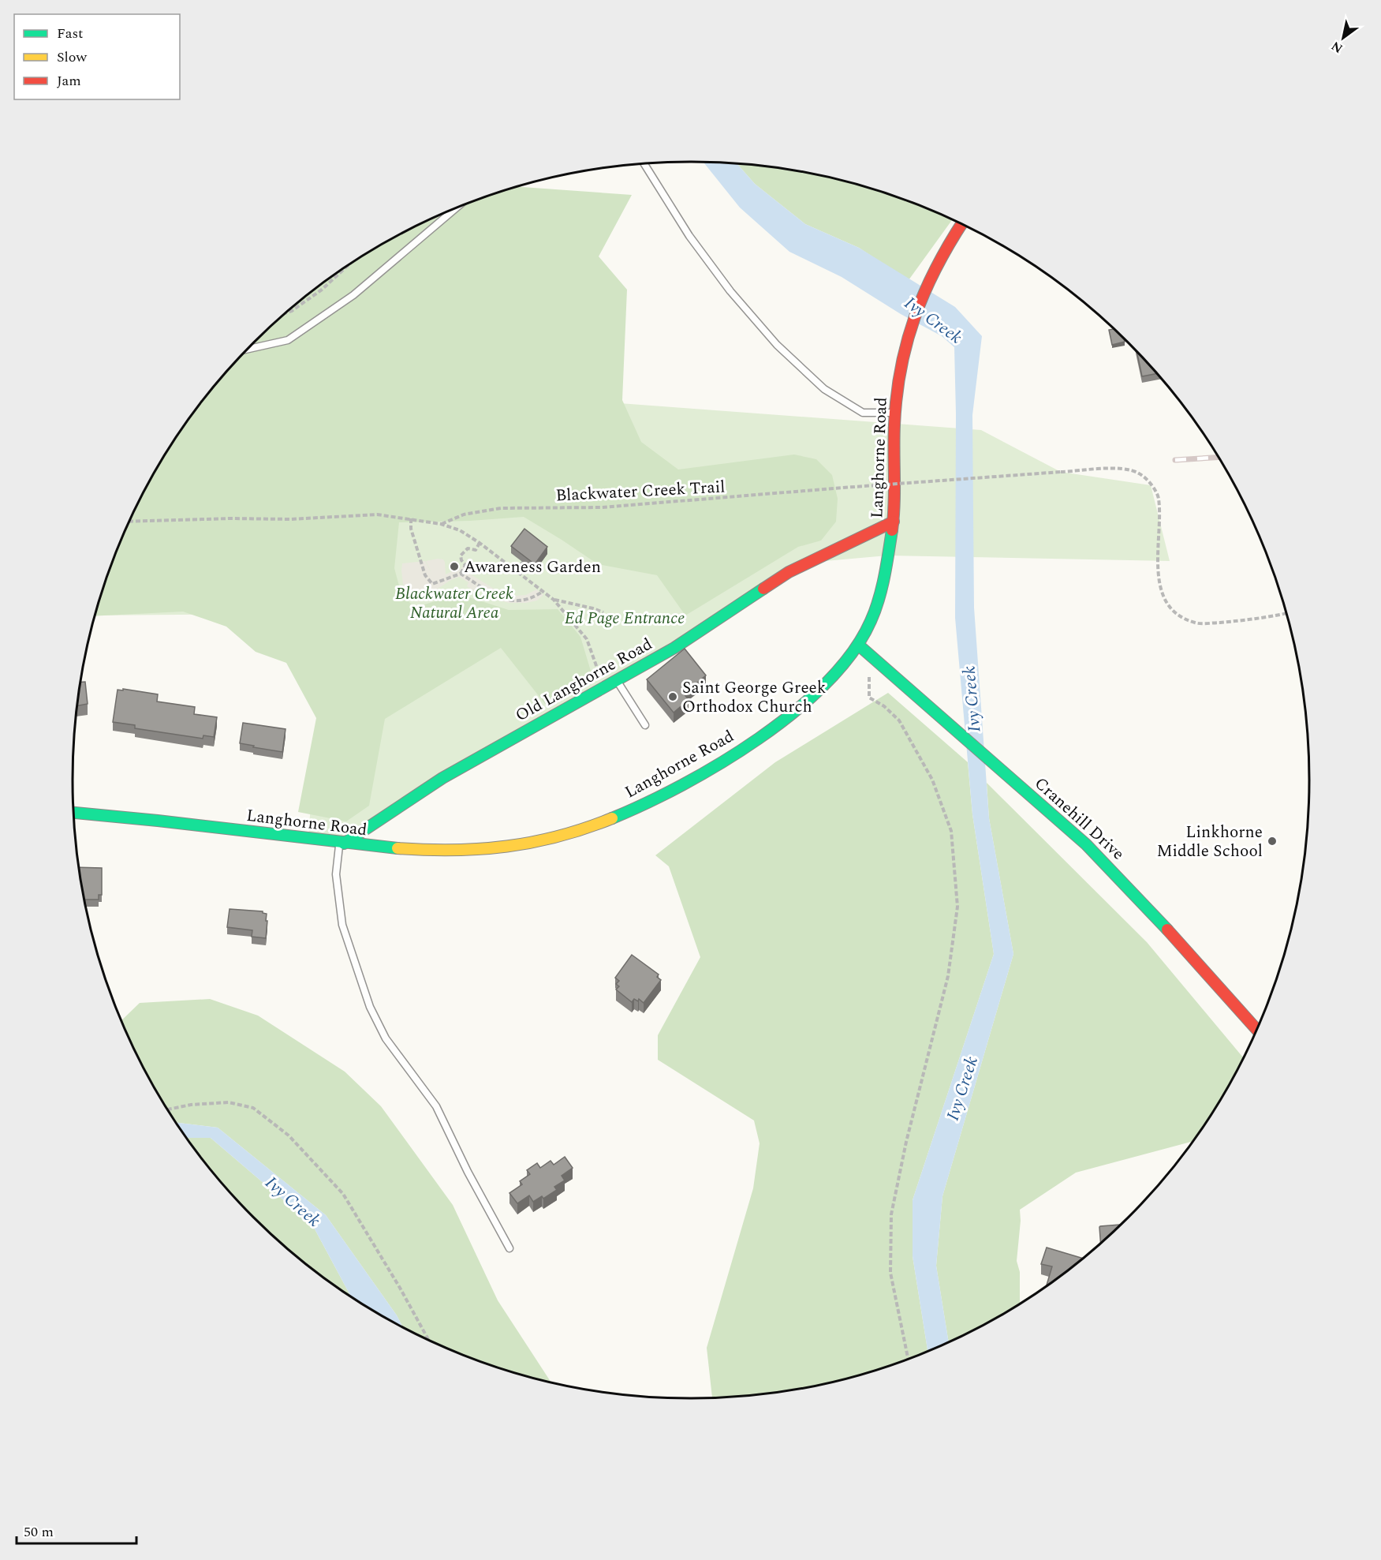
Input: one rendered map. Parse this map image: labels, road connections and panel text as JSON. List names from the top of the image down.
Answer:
{
  "streets": {
    "main road": ["Langhorne Road", "Old Langhorne Road", "Cranehill Drive"],
    "path": ["Blackwater Creek Trail"]
  },
  "crossings": [
    ["Langhorne Road", "Old Langhorne Road"],
    ["Langhorne Road", "Cranehill Drive"]
  ],
  "water": ["Ivy Creek"],
  "parks": ["Blackwater Creek Natural Area", "Ed Page Entrance"],
  "places": ["Awareness Garden", "Saint George Greek Orthodox Church", "Linkhorne Middle School"],
  "legend": ["Fast", "Slow", "Jam"],
  "scale_bar": "50 m",
  "north": "bottom left"
}
